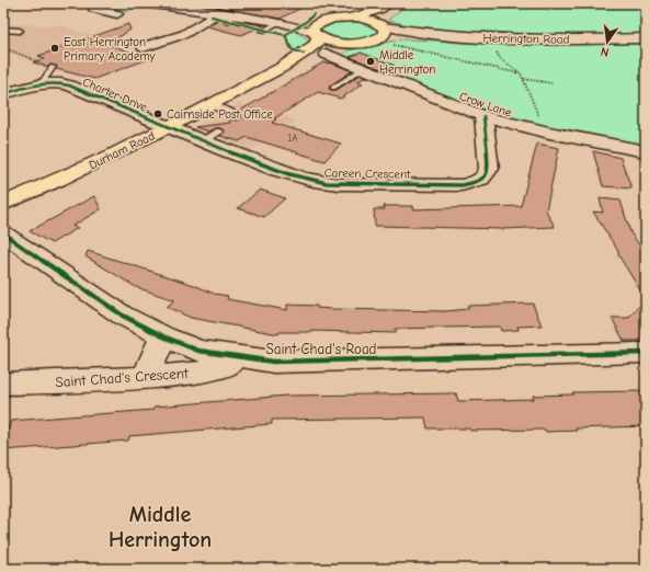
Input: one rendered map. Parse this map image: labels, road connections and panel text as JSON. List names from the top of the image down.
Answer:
{
  "streets": {
    "highway": ["Durham Road"],
    "street": [
      "Herrington Road",
      "Charter Drive",
      "Crow Lane",
      "Careen Crescent",
      "Saint Chad's Road",
      "Saint Chad's Crescent"
    ]
  },
  "crossings": [
    ["Herrington Road", "Durham Road"],
    ["Charter Drive", "Durham Road"],
    ["Charter Drive", "Careen Crescent"],
    ["Crow Lane", "Durham Road"],
    ["Crow Lane", "Careen Crescent"],
    ["Durham Road", "Careen Crescent"],
    ["Saint Chad's Road", "Saint Chad's Crescent"]
  ],
  "districts": ["Middle Herrington"],
  "places": ["East Herrington Primary Academy", "Middle Herrington", "Cairnside Post Office"],
  "house_numbers": ["1A"],
  "north": "bottom"
}
